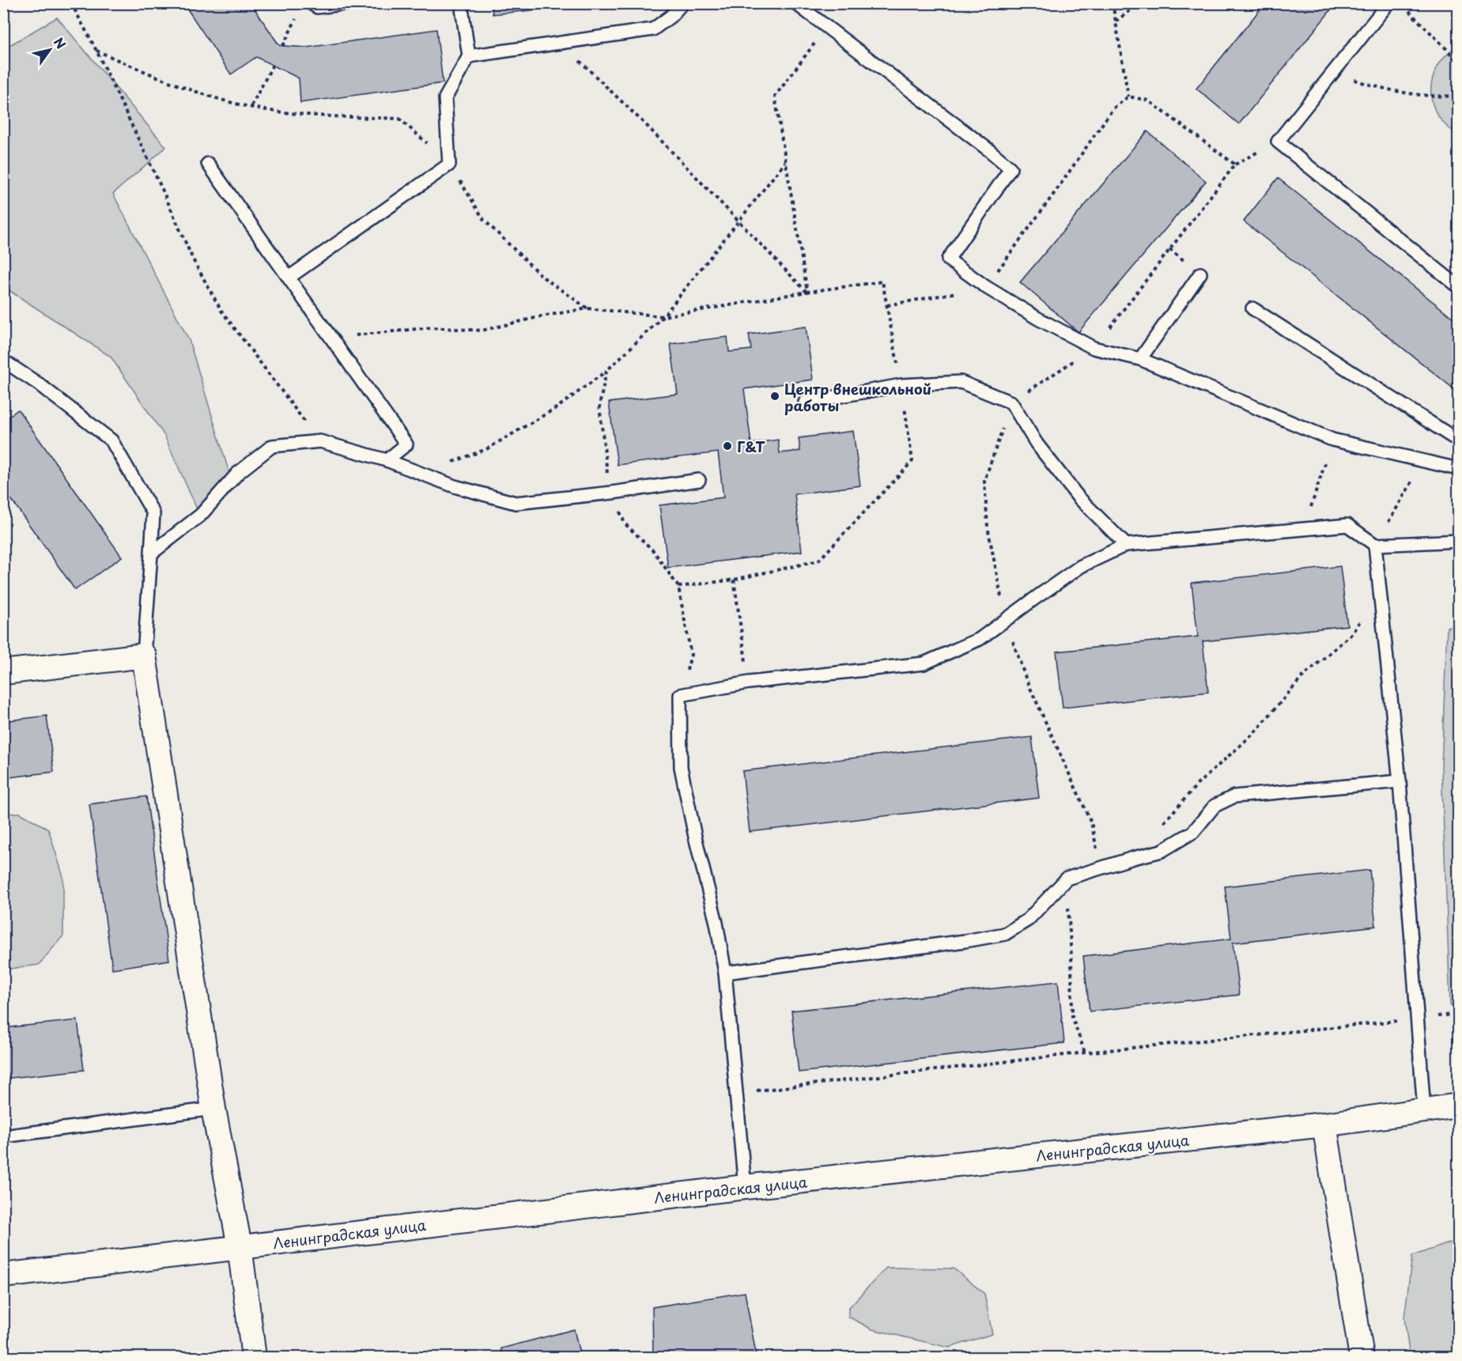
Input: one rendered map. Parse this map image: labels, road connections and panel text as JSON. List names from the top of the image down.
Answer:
{
  "streets": {
    "street": ["Ленинградская улица"]
  },
  "places": ["Центр внешкольной работы", "Г&Т"],
  "north": "top right"
}
